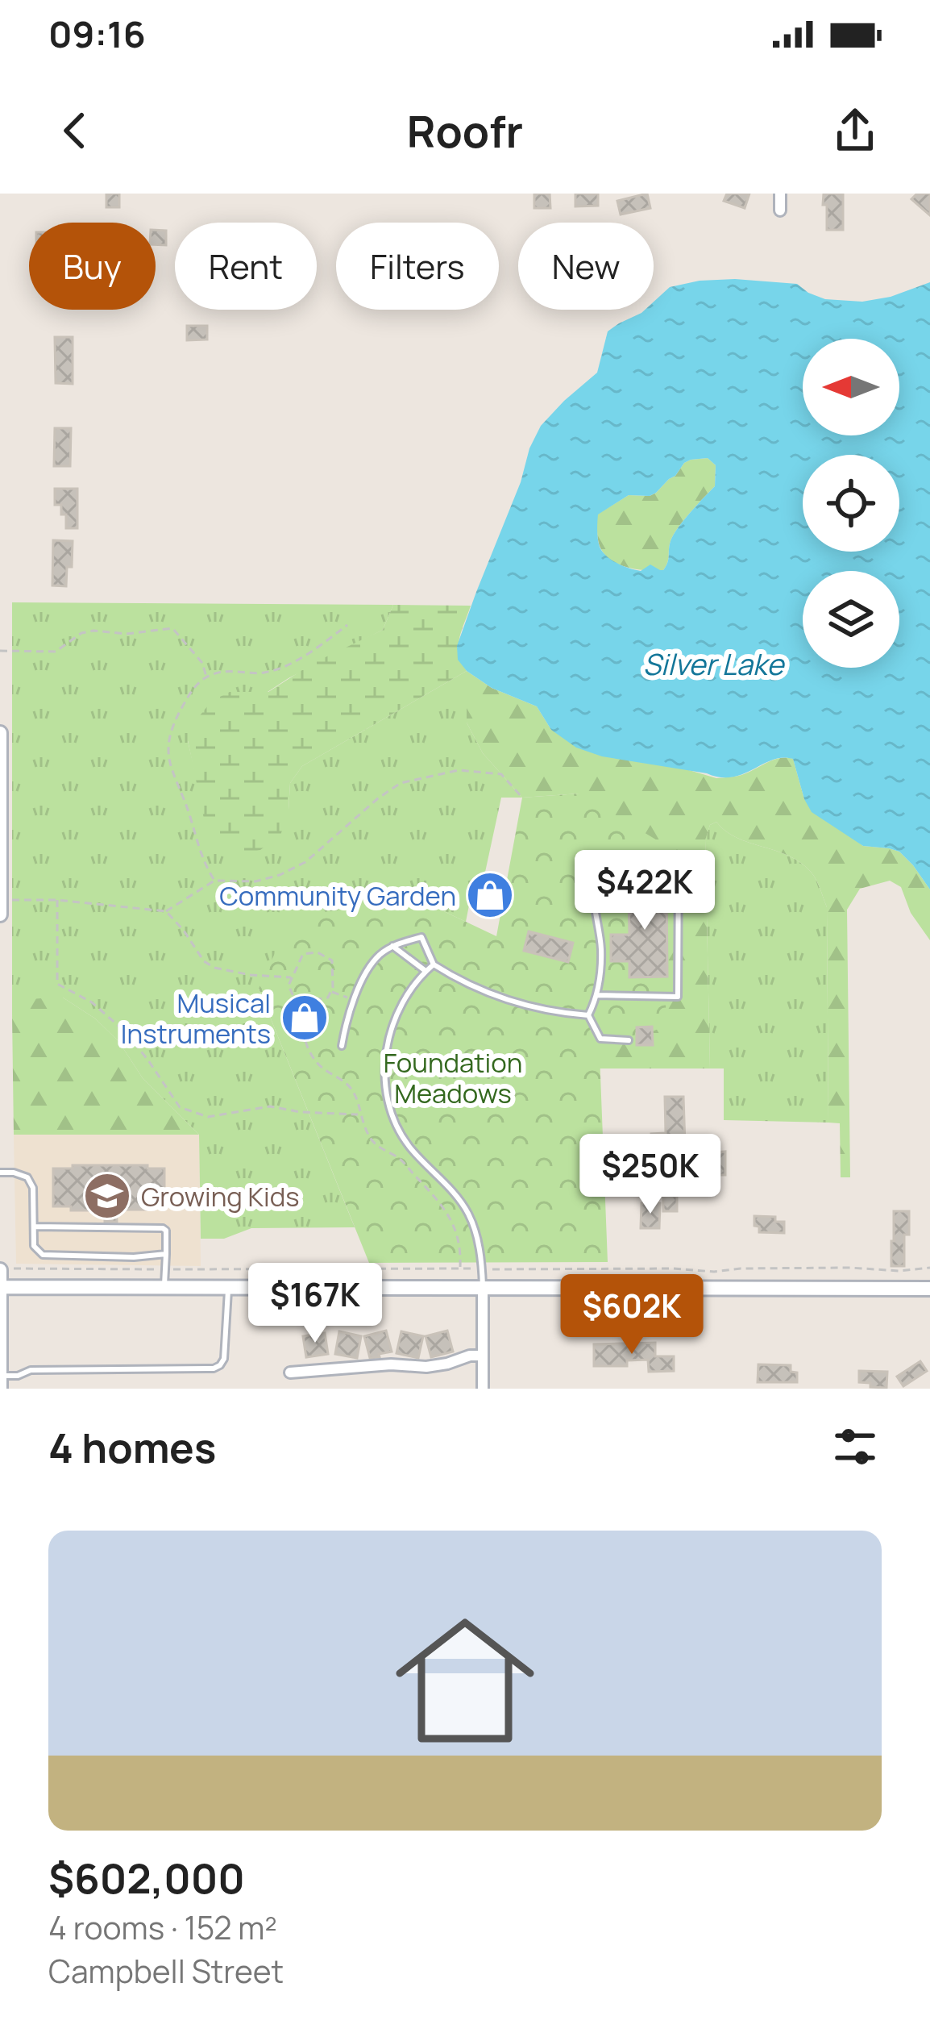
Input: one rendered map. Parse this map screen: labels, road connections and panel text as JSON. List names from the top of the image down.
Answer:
{
  "water": ["Silver Lake"],
  "parks": ["Foundation Meadows"],
  "places": {
    "shop": ["Community Garden", "Musical Instruments"],
    "school or university": ["Growing Kids"]
  },
  "north": "left",
  "page": {
    "status": "09:16",
    "header": "Roofr",
    "chip": [
      "Buy",
      "Rent",
      "Filters",
      "New"
    ],
    "price": [
      "$422K",
      "$250K",
      "$167K",
      "$602K"
    ],
    "heading": "4 homes",
    "list": [
      {
        "name": "$602,000",
        "note": "4 rooms · 152 m² · Campbell Street"
      }
    ]
  }
}
